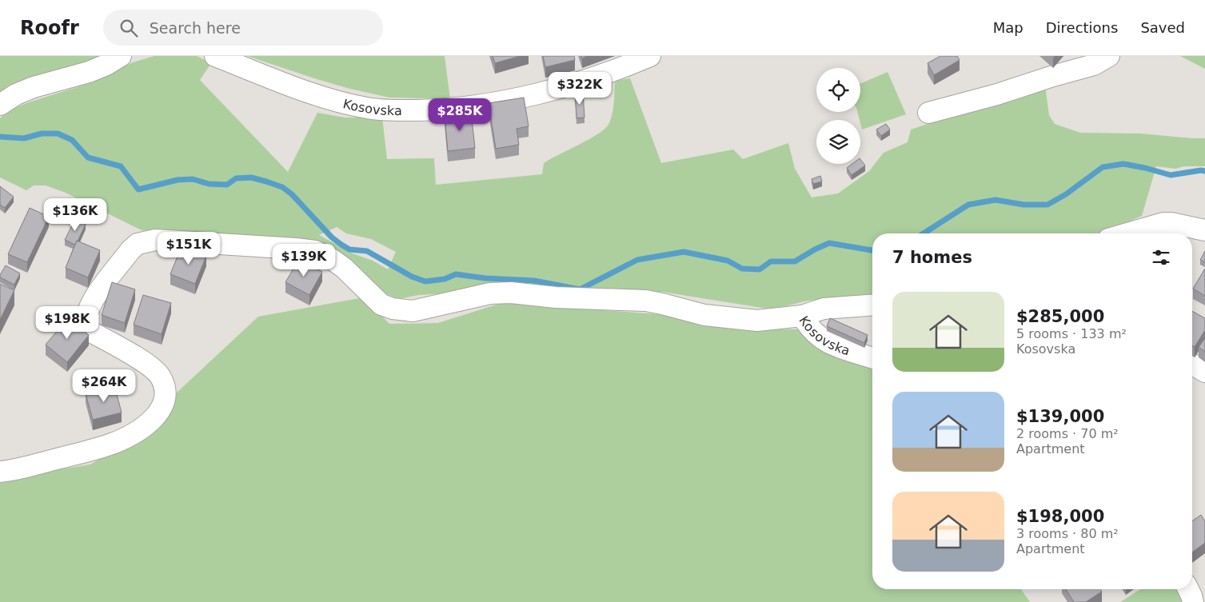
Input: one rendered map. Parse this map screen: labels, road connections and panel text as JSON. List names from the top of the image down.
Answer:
{
  "streets": {
    "street": ["Kosovska"]
  },
  "page": {
    "header": "Roofr",
    "search": "Search here",
    "nav": ["Map", "Directions", "Saved"],
    "price": [
      "$322K",
      "$285K",
      "$136K",
      "$151K",
      "$139K",
      "$198K",
      "$264K"
    ],
    "heading": "7 homes",
    "list": [
      {
        "name": "$285,000",
        "note": "5 rooms · 133 m² · Kosovska"
      },
      {
        "name": "$139,000",
        "note": "2 rooms · 70 m² · Apartment"
      },
      {
        "name": "$198,000",
        "note": "3 rooms · 80 m² · Apartment"
      }
    ]
  }
}
